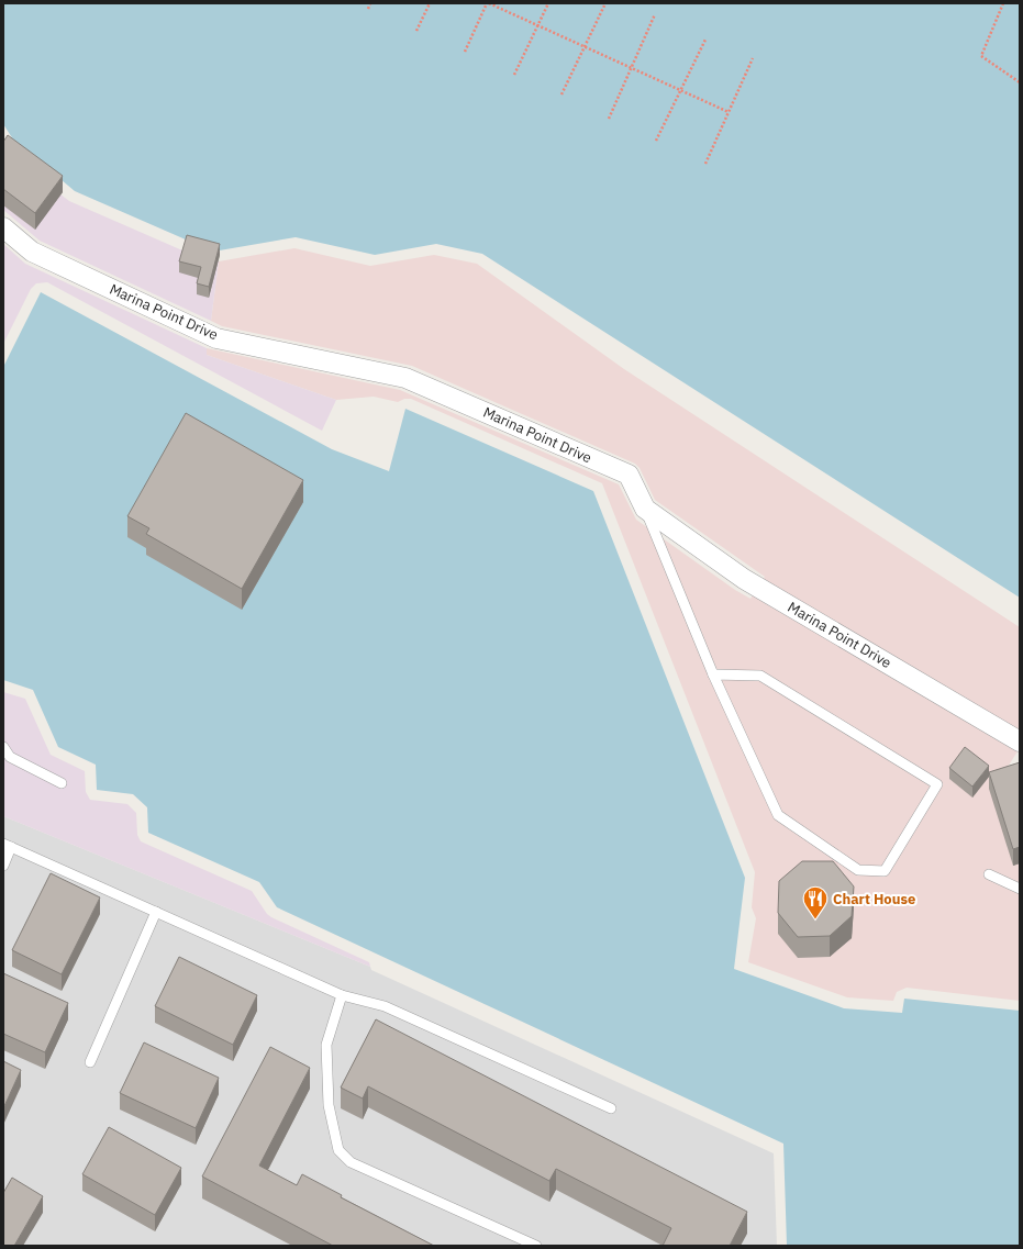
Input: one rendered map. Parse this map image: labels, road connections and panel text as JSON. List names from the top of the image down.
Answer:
{
  "streets": {
    "street": ["Marina Point Drive"]
  },
  "places": {
    "restaurant": ["Chart House"]
  }
}
